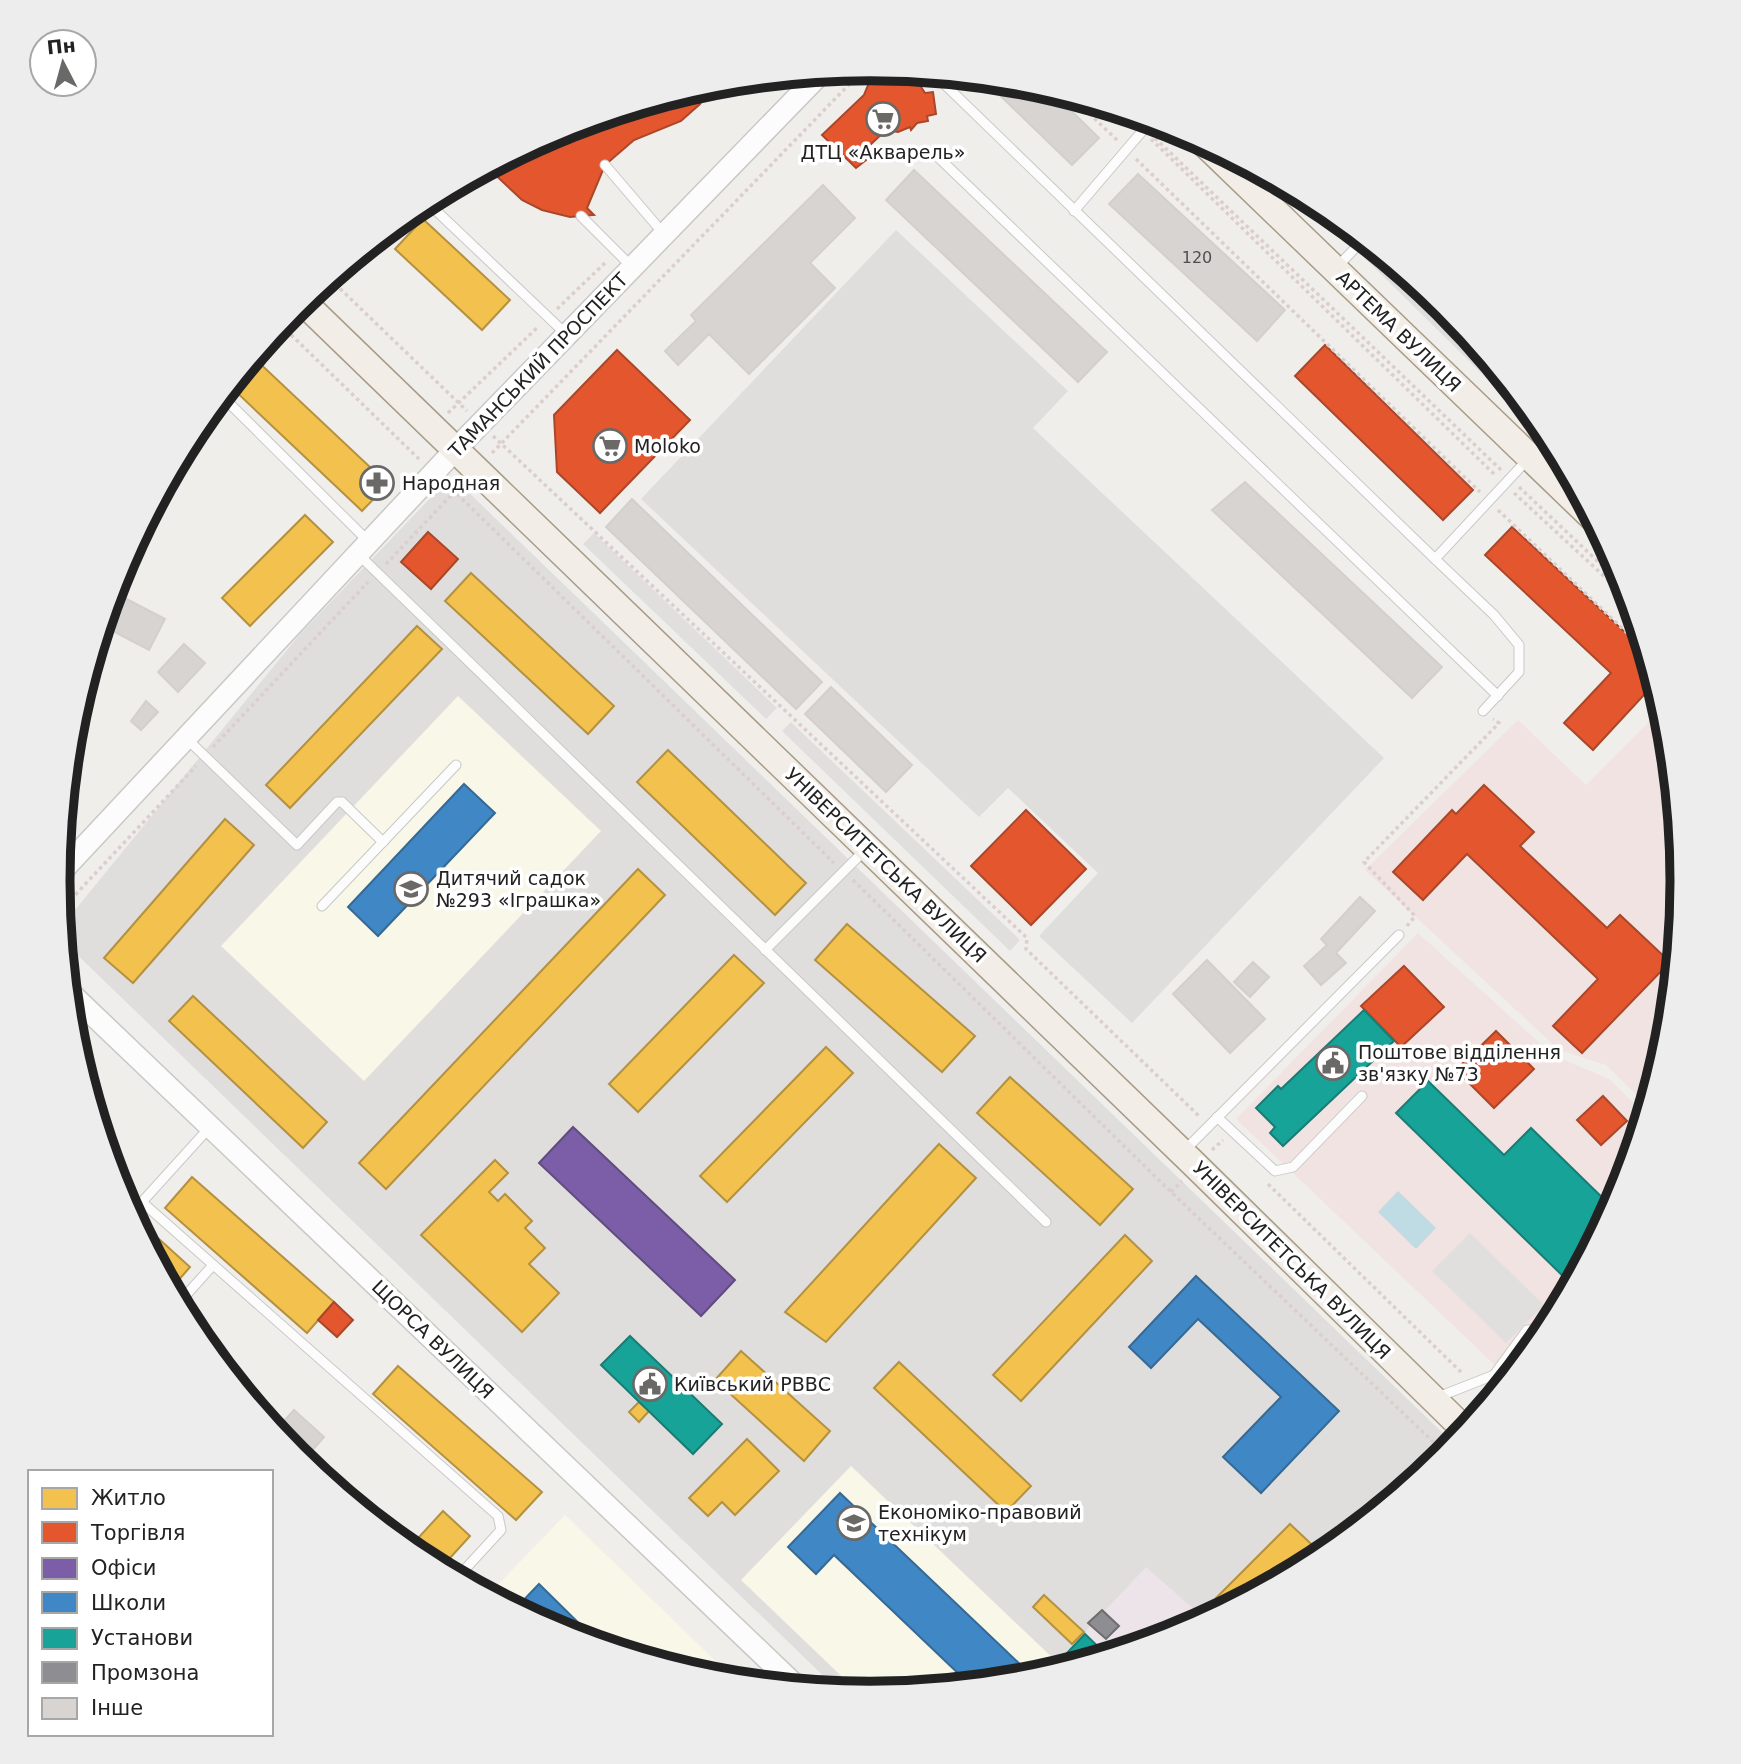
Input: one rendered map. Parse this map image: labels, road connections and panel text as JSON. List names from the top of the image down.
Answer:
{
  "streets": {
    "main road": ["АРТЕМА ВУЛИЦЯ", "УНІВЕРСИТЕТСЬКА ВУЛИЦЯ"],
    "street": ["ТАМАНСЬКИЙ ПРОСПЕКТ", "ЩОРСА ВУЛИЦЯ"]
  },
  "crossings": [
    ["ТАМАНСЬКИЙ ПРОСПЕКТ", "УНІВЕРСИТЕТСЬКА ВУЛИЦЯ"]
  ],
  "places": {
    "supermarket": ["ДТЦ «Акварель»", "Moloko"],
    "pharmacy": ["Народная"],
    "school or university": ["Дитячий садок №293 «Іграшка»", "Економіко-правовий технікум"],
    "public building": ["Поштове відділення зв'язку №73", "Київський РВВС"]
  },
  "house_numbers": ["120"],
  "legend": [
    "Житло",
    "Торгівля",
    "Офіси",
    "Школи",
    "Установи",
    "Промзона",
    "Інше"
  ],
  "north": "top"
}
